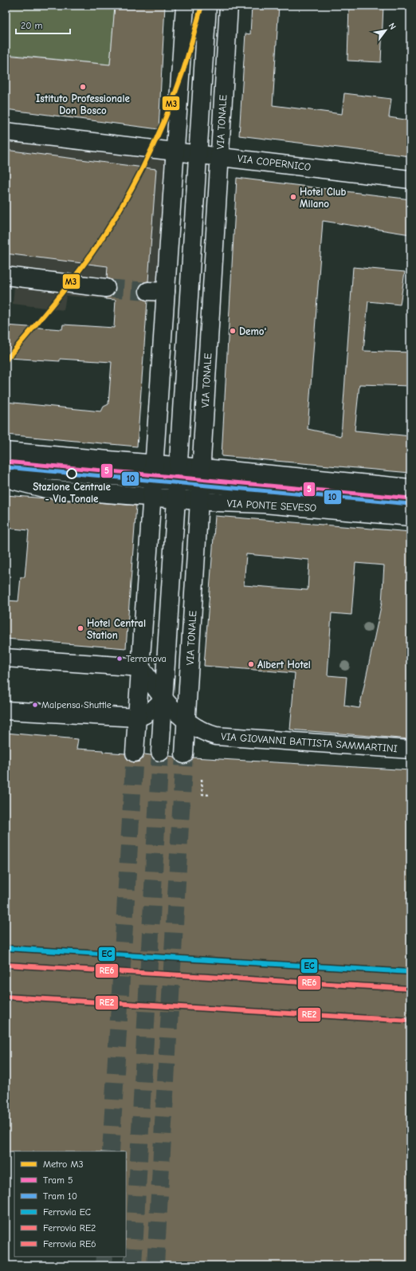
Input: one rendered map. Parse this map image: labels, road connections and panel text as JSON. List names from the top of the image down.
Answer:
{
  "streets": {
    "street": [
      "VIA TONALE",
      "VIA COPERNICO",
      "VIA PONTE SEVESO",
      "VIA GIOVANNI BATTISTA SAMMARTINI"
    ]
  },
  "crossings": [
    ["VIA TONALE", "VIA COPERNICO"],
    ["VIA TONALE", "VIA PONTE SEVESO"],
    ["VIA TONALE", "VIA GIOVANNI BATTISTA SAMMARTINI"]
  ],
  "places": [
    "Istituto Professionale Don Bosco",
    "Hotel Club Milano",
    "Demo'",
    "Stazione Centrale - Via Tonale",
    "Hotel Central Station",
    "Terranova",
    "Albert Hotel",
    "Malpensa Shuttle"
  ],
  "lines": [
    "metro line M3",
    "tram line 5",
    "tram line 10",
    "rail line EC",
    "rail line RE6",
    "rail line RE2"
  ],
  "legend": [
    "Metro M3",
    "Tram 5",
    "Tram 10",
    "Ferrovia EC",
    "Ferrovia RE2",
    "Ferrovia RE6"
  ],
  "scale_bar": "20 m",
  "north": "top right"
}
